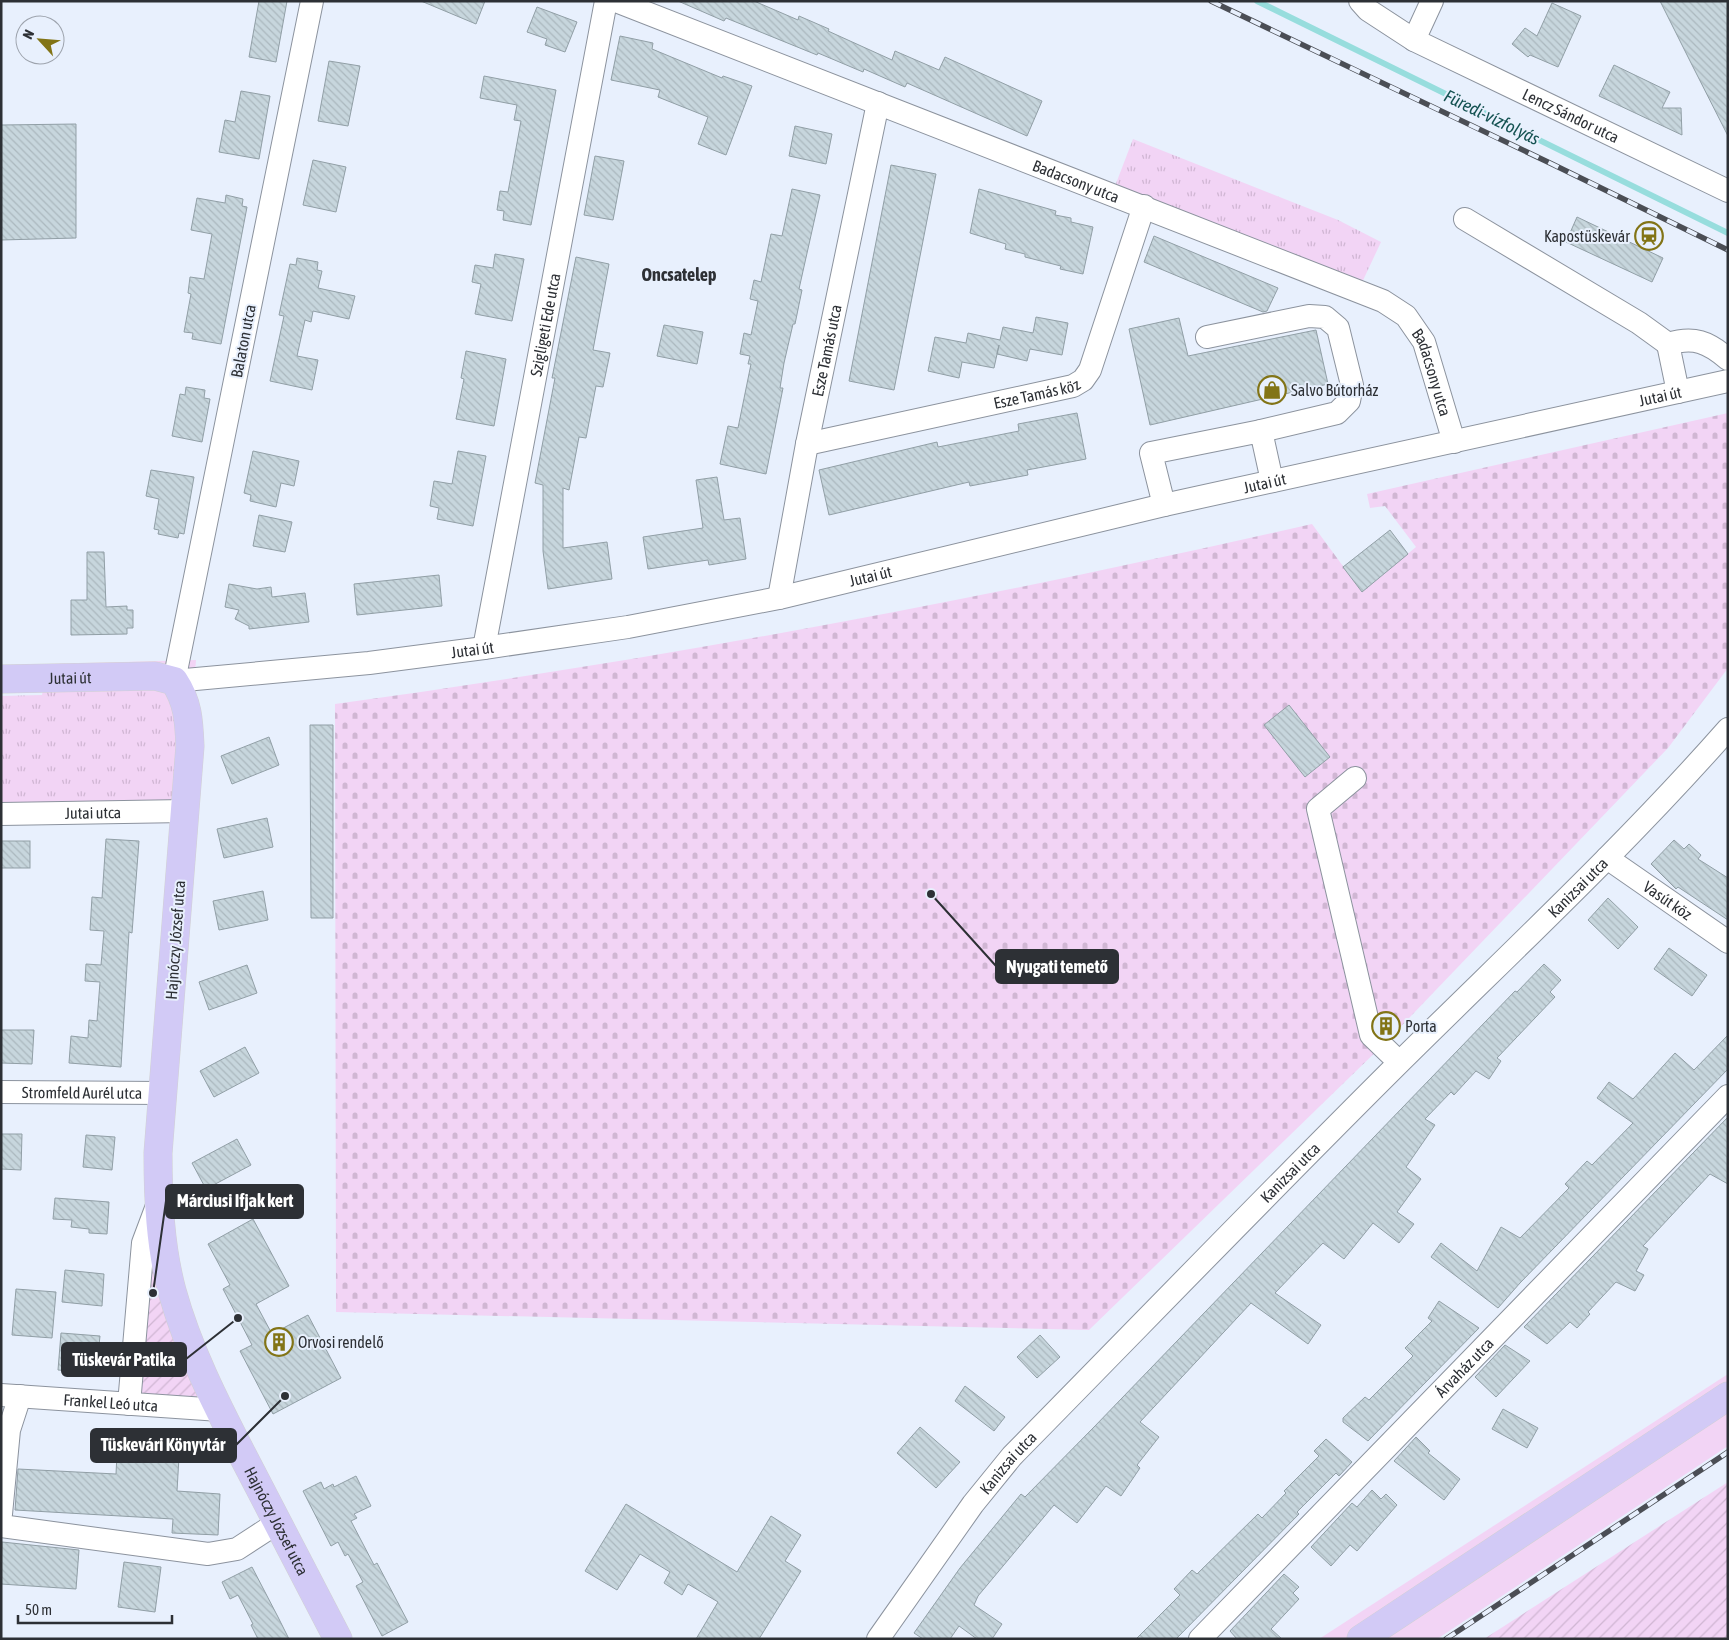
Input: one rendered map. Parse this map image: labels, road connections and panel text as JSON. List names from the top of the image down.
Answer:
{
  "streets": {
    "main road": ["Jutai út", "Hajnóczy József utca"],
    "street": [
      "Lencz Sándor utca",
      "Badacsony utca",
      "Szigligeti Ede utca",
      "Balaton utca",
      "Esze Tamás utca",
      "Esze Tamás köz",
      "Jutai utca",
      "Kanizsai utca",
      "Vasút köz",
      "Stromfeld Aurél utca",
      "Árvaház utca",
      "Frankel Leó utca"
    ]
  },
  "crossings": [
    ["Badacsony utca", "Esze Tamás utca"],
    ["Badacsony utca", "Esze Tamás köz"],
    ["Badacsony utca", "Jutai út"],
    ["Szigligeti Ede utca", "Jutai út"],
    ["Balaton utca", "Jutai út"],
    ["Balaton utca", "Hajnóczy József utca"],
    ["Esze Tamás utca", "Esze Tamás köz"],
    ["Esze Tamás utca", "Jutai út"],
    ["Jutai út", "Hajnóczy József utca"],
    ["Jutai utca", "Hajnóczy József utca"],
    ["Kanizsai utca", "Vasút köz"],
    ["Hajnóczy József utca", "Stromfeld Aurél utca"],
    ["Hajnóczy József utca", "Frankel Leó utca"]
  ],
  "districts": ["Oncsatelep"],
  "water": ["Füredi-vízfolyás"],
  "places": {
    "station": ["Kapostüskevár"],
    "shop": ["Salvo Bútorház"],
    "other": [
      "Nyugati temető",
      "Márciusi Ifjak kert",
      "Tüskevár Patika",
      "Tüskevári Könyvtár"
    ],
    "building": ["Porta", "Orvosi rendelő"]
  },
  "scale_bar": "50 m",
  "north": "top left"
}
